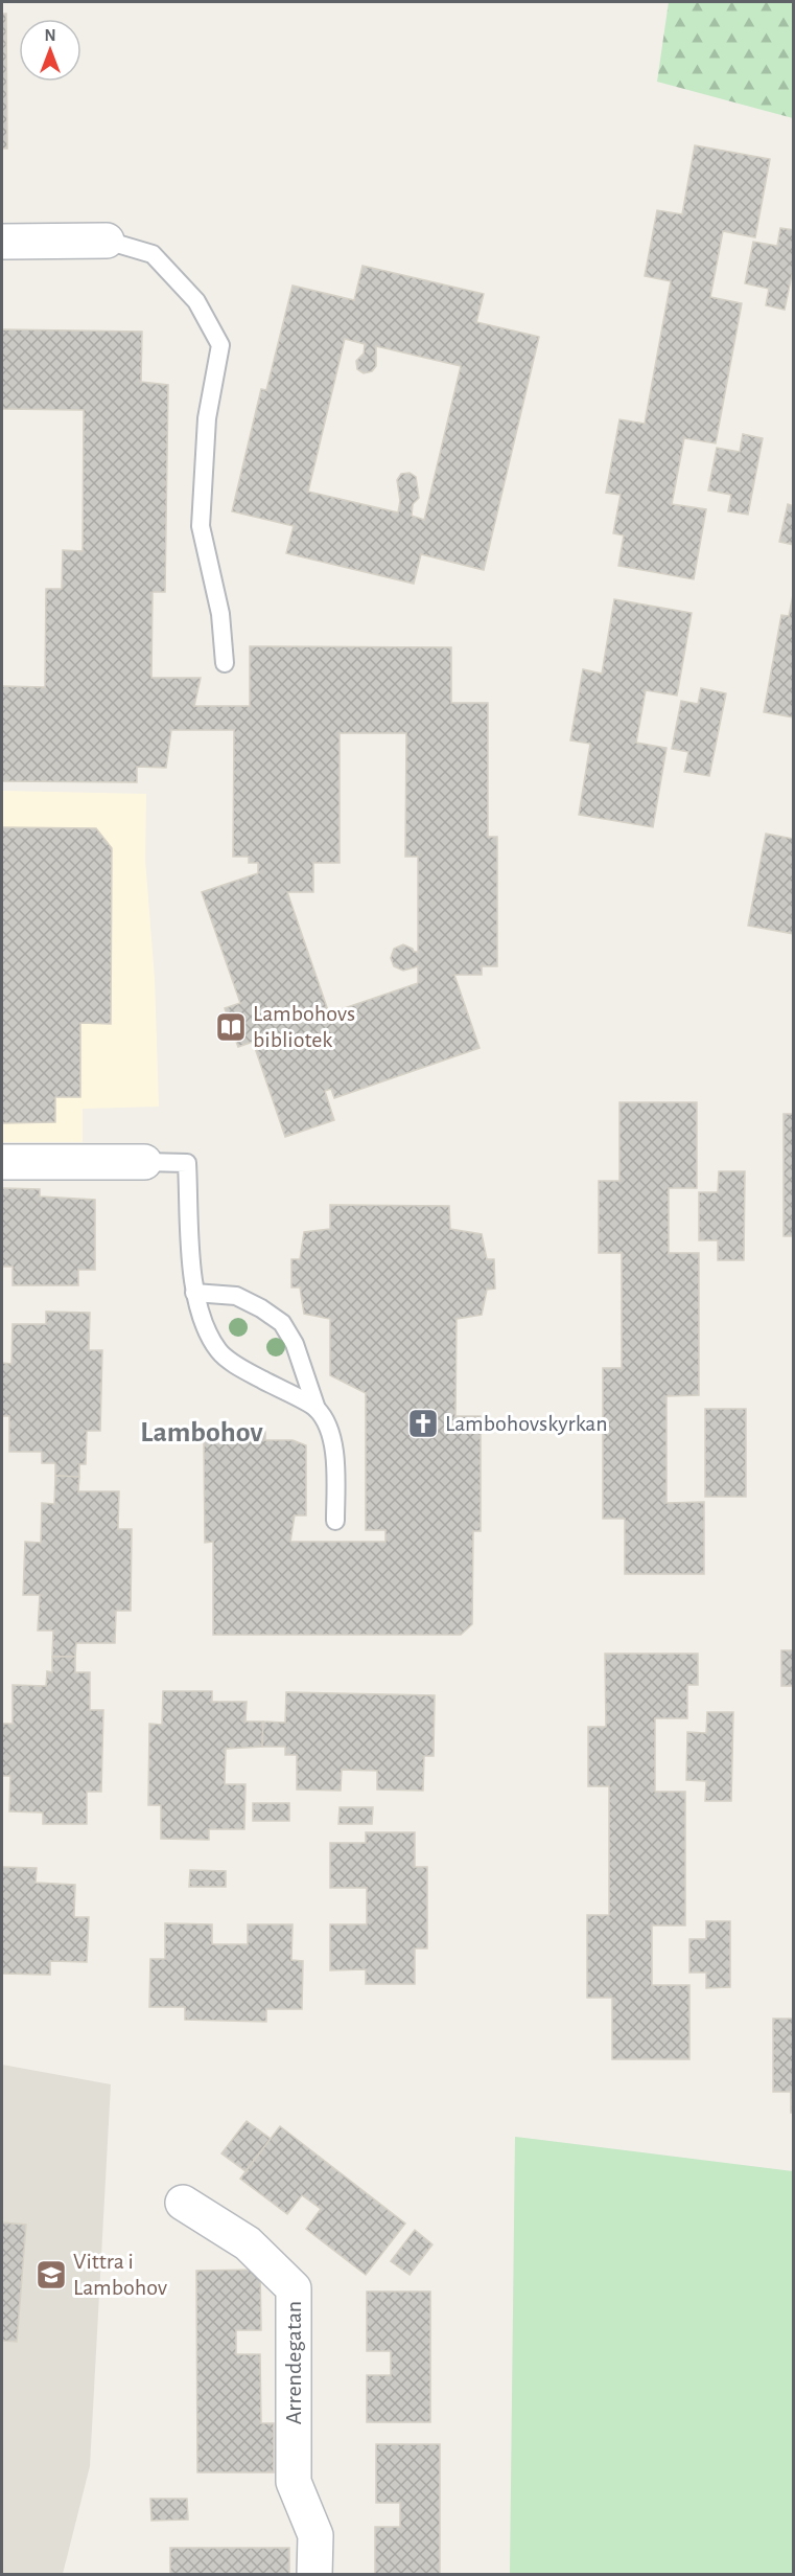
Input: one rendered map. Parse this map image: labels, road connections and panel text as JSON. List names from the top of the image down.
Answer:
{
  "streets": {
    "street": ["Arrendegatan"]
  },
  "districts": ["Lambohov"],
  "places": {
    "library": ["Lambohovs bibliotek"],
    "church": ["Lambohovskyrkan"],
    "school or university": ["Vittra i Lambohov"]
  },
  "north": "top"
}
